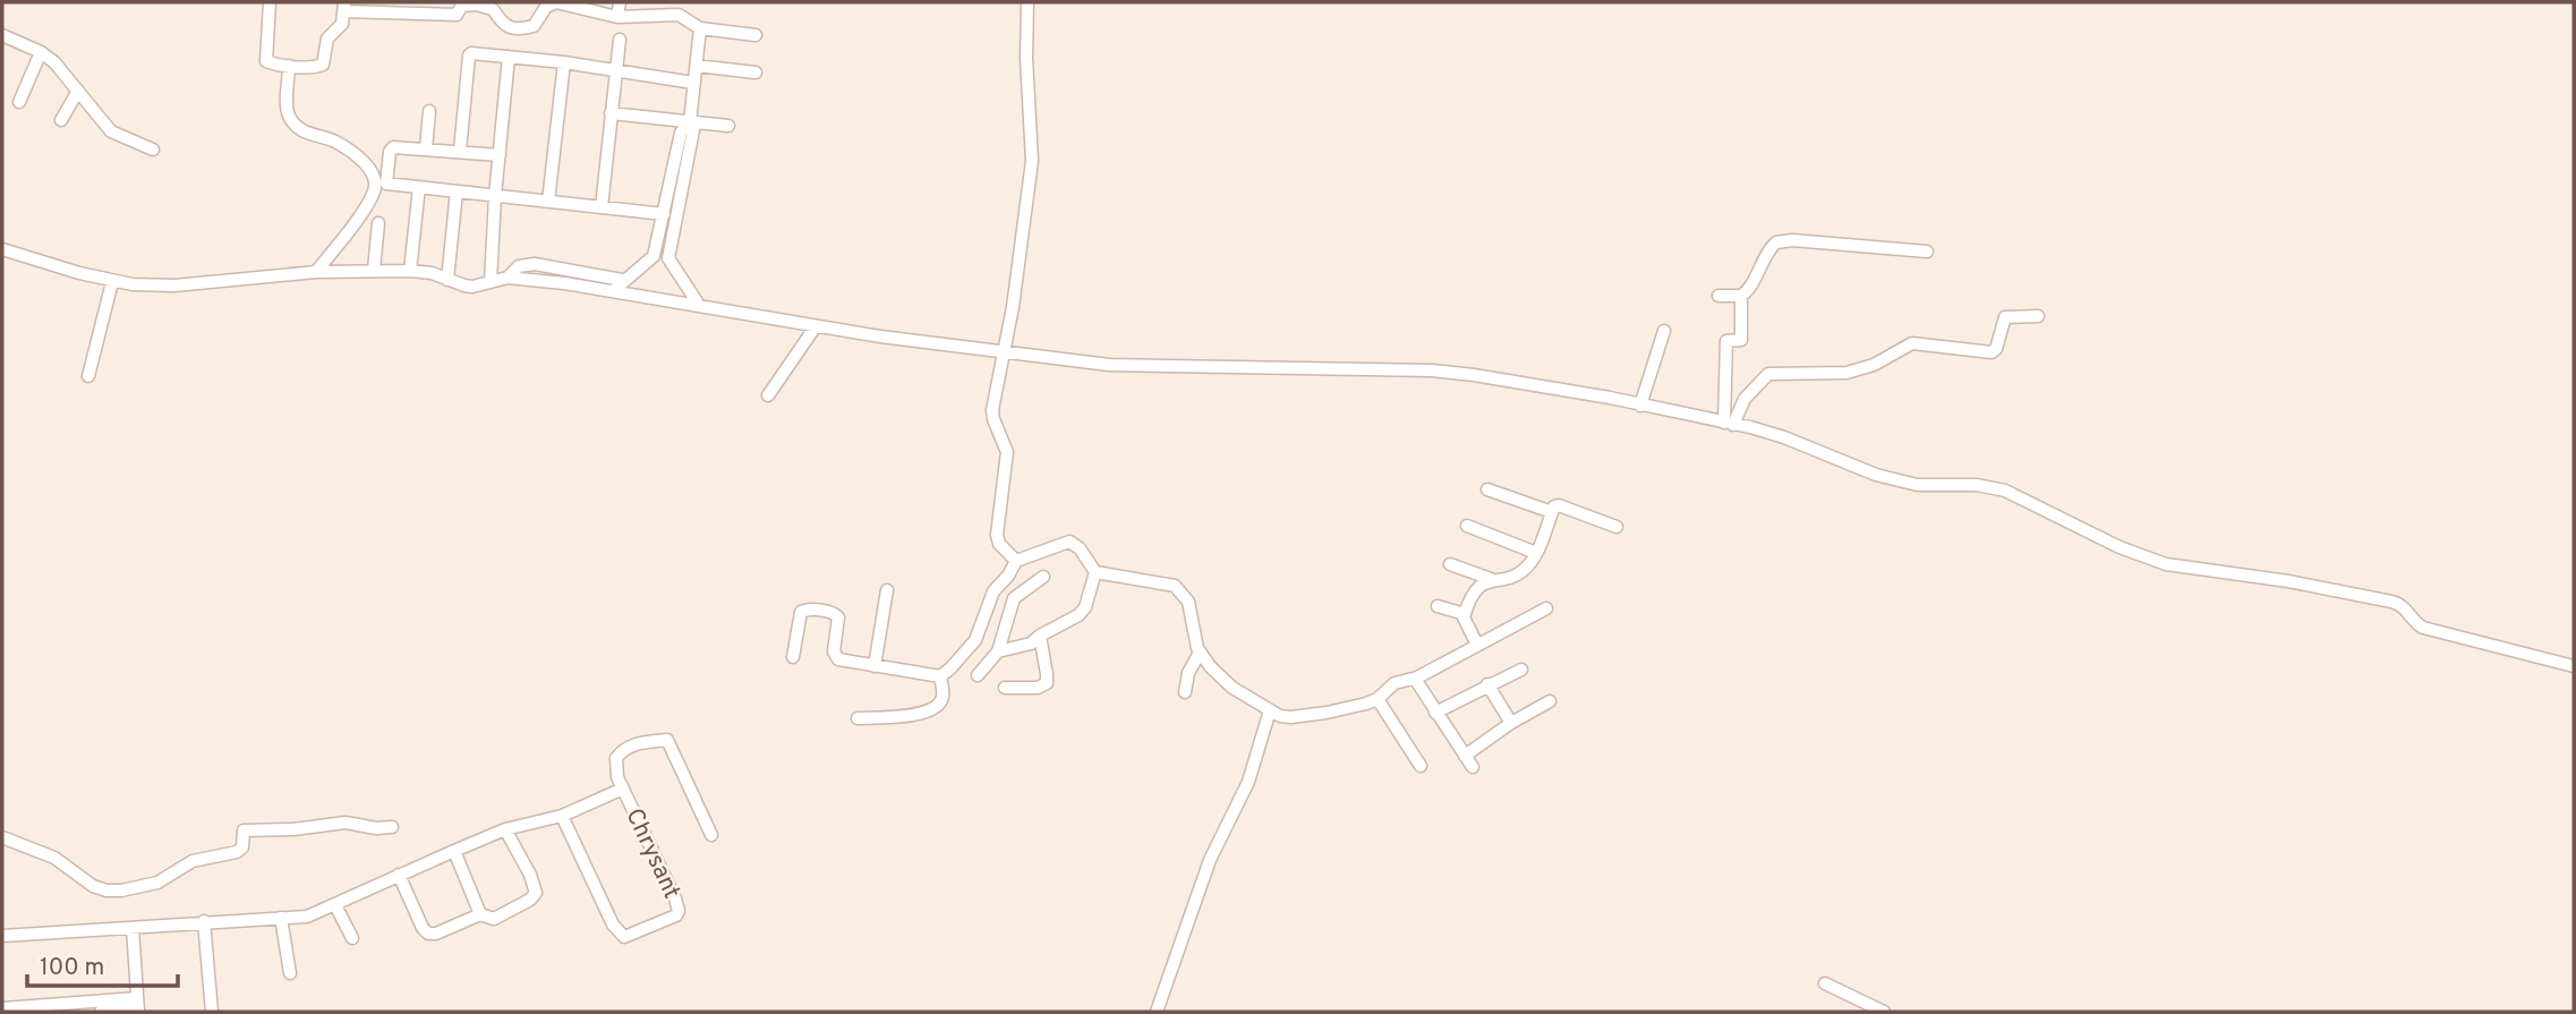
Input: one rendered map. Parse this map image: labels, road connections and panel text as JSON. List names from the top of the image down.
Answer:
{
  "streets": {
    "street": ["Chrysant"]
  },
  "scale_bar": "100 m"
}
